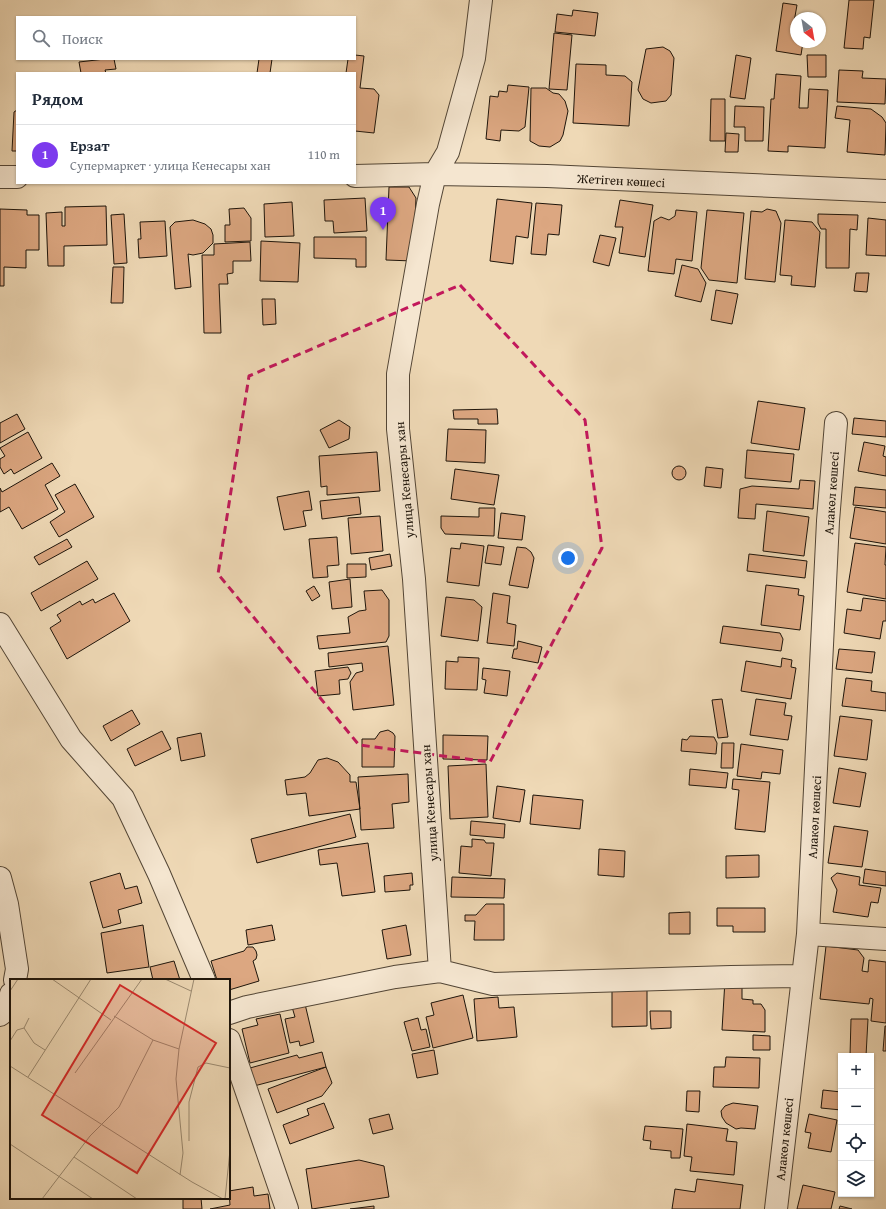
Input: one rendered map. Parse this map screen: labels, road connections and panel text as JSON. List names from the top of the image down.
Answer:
{
  "streets": {
    "street": ["Жетіген көшесі", "улица Кенесары хан", "Алакөл көшесі"]
  },
  "crossings": [
    ["Жетіген көшесі", "улица Кенесары хан"]
  ],
  "north": "bottom right",
  "page": {
    "search": "Поиск",
    "heading": "Рядом",
    "list": [
      {
        "mark": "1",
        "name": "Ерзат",
        "note": "Супермаркет · улица Кенесары хан",
        "value": "110 m"
      }
    ],
    "pins": "1",
    "map_buttons": ["+", "−"]
  }
}
